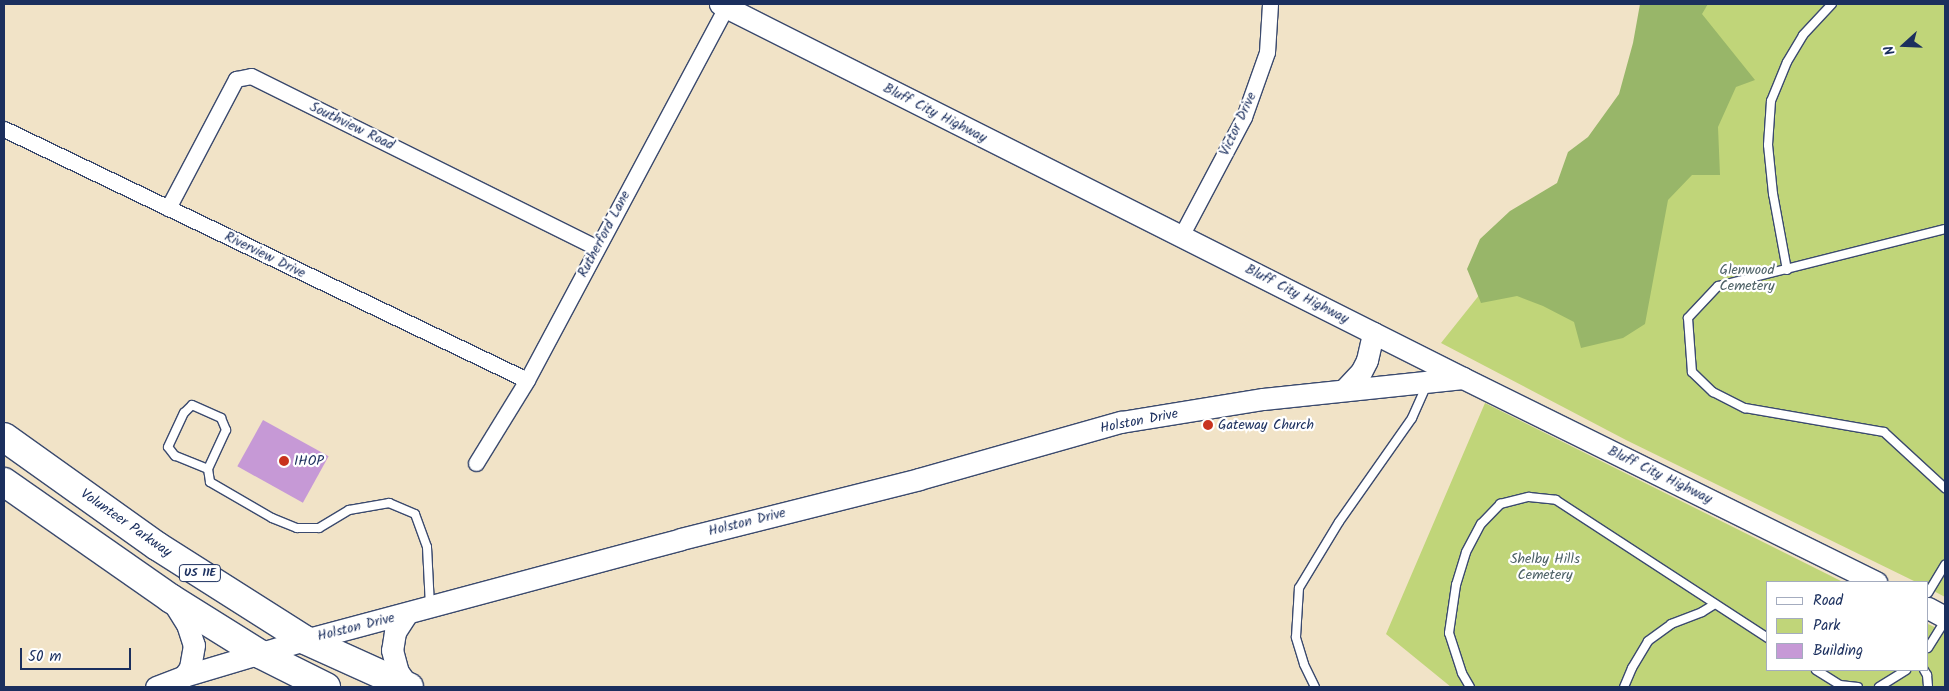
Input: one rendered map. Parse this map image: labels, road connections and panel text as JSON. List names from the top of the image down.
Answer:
{
  "streets": {
    "highway": ["Volunteer Parkway", "US 11E"],
    "street": [
      "Bluff City Highway",
      "Victor Drive",
      "Southview Road",
      "Rutherford Lane",
      "Riverview Drive",
      "Holston Drive"
    ]
  },
  "crossings": [
    ["Bluff City Highway", "Victor Drive"],
    ["Bluff City Highway", "Rutherford Lane"],
    ["Bluff City Highway", "Holston Drive"],
    ["Southview Road", "Rutherford Lane"],
    ["Southview Road", "Riverview Drive"],
    ["Rutherford Lane", "Riverview Drive"],
    ["Holston Drive", "Volunteer Parkway"],
    ["Holston Drive", "US 11E"]
  ],
  "parks": ["Glenwood Cemetery", "Shelby Hills Cemetery"],
  "places": ["Gateway Church", "IHOP"],
  "legend": ["Road", "Park", "Building"],
  "scale_bar": "50 m",
  "north": "left"
}
